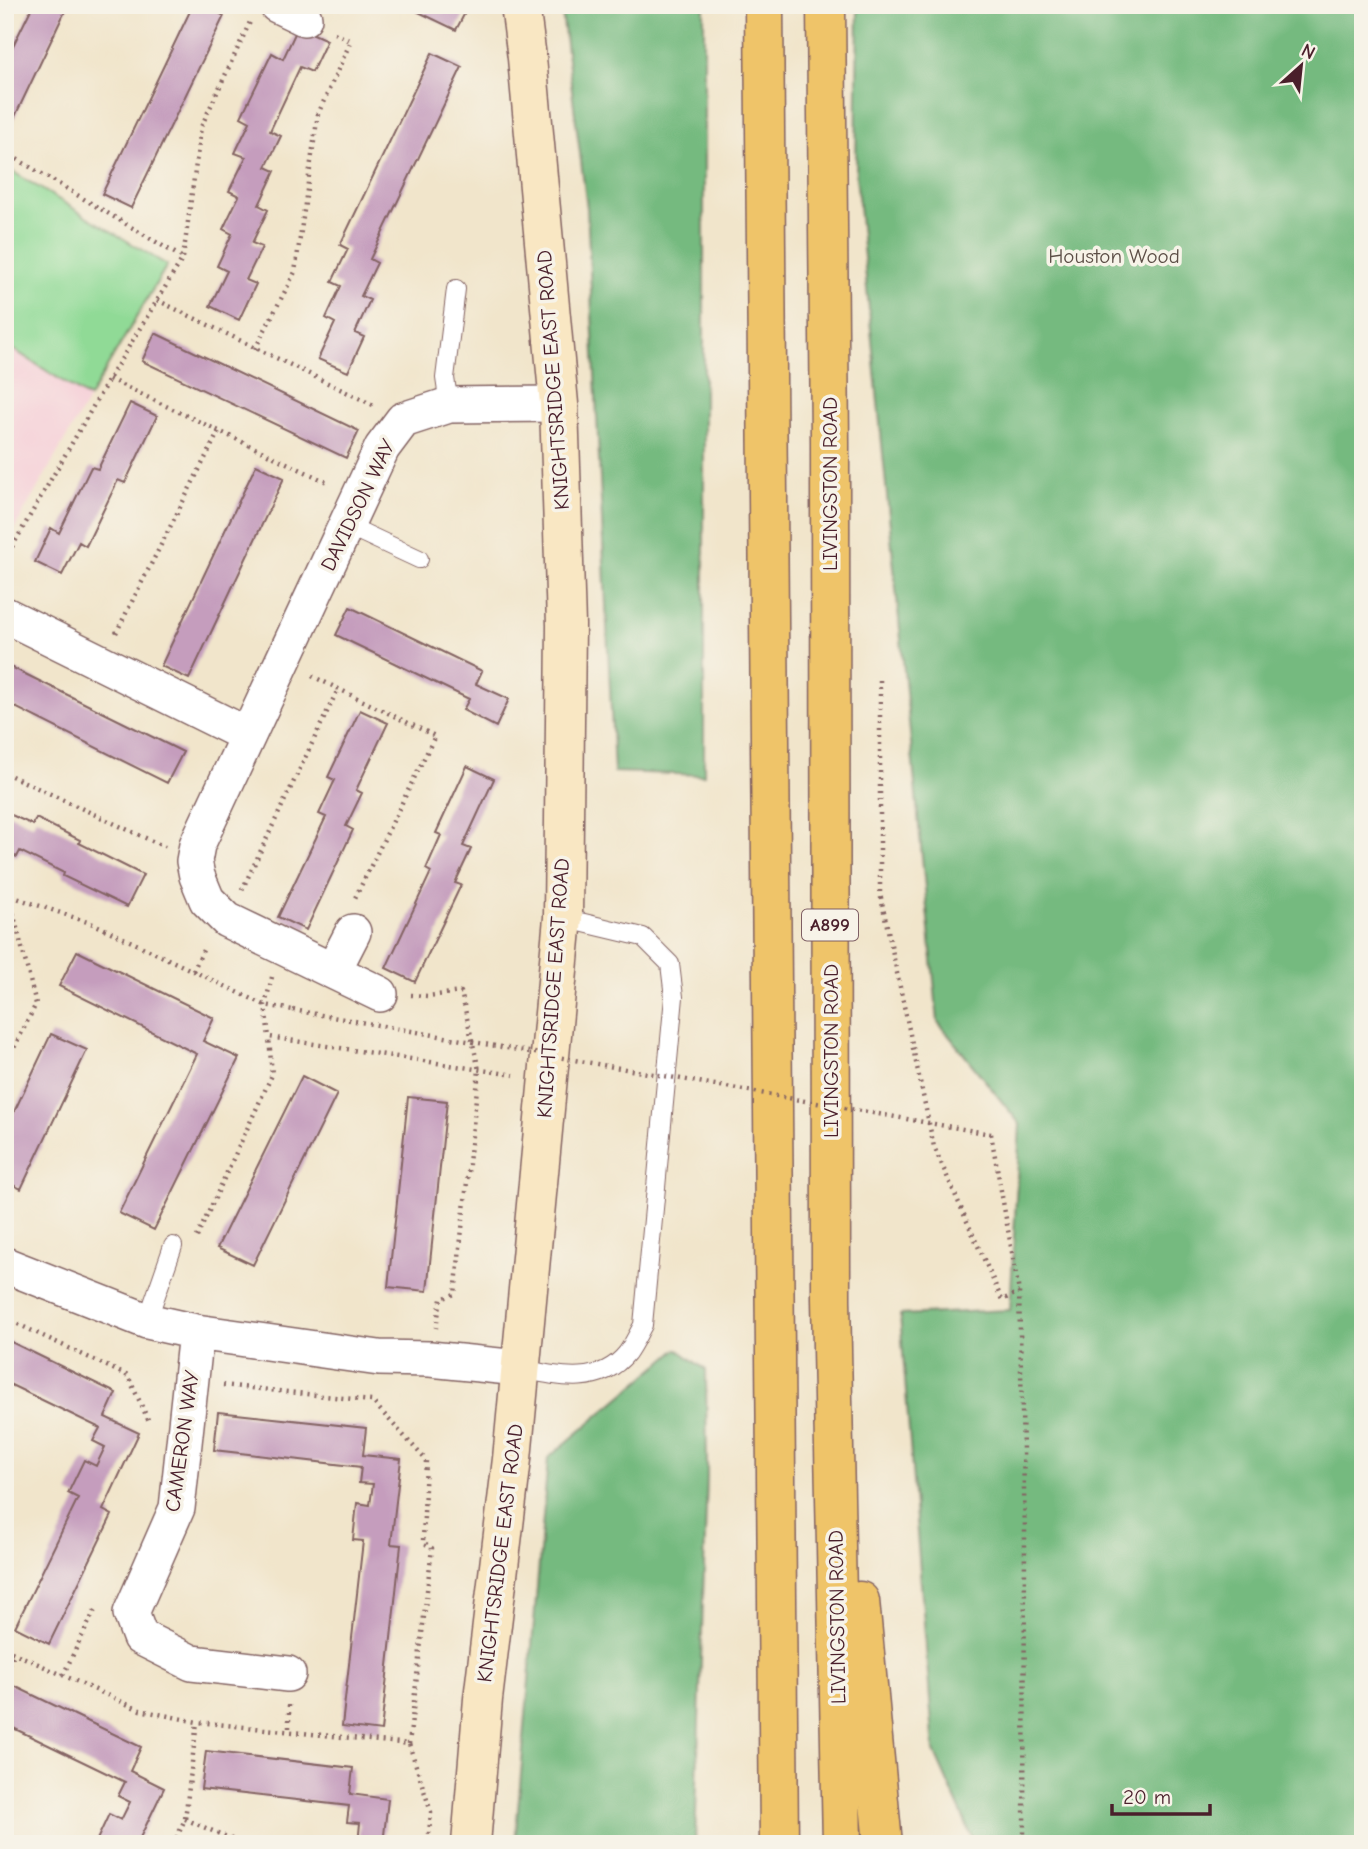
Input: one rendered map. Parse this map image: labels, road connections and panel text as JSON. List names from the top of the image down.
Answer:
{
  "streets": {
    "main road": ["LIVINGSTON ROAD", "A899"],
    "street": ["KNIGHTSRIDGE EAST ROAD", "DAVIDSON WAY", "CAMERON WAY"]
  },
  "crossings": [
    ["KNIGHTSRIDGE EAST ROAD", "DAVIDSON WAY"]
  ],
  "parks": ["Houston Wood"],
  "scale_bar": "20 m",
  "north": "top right"
}
